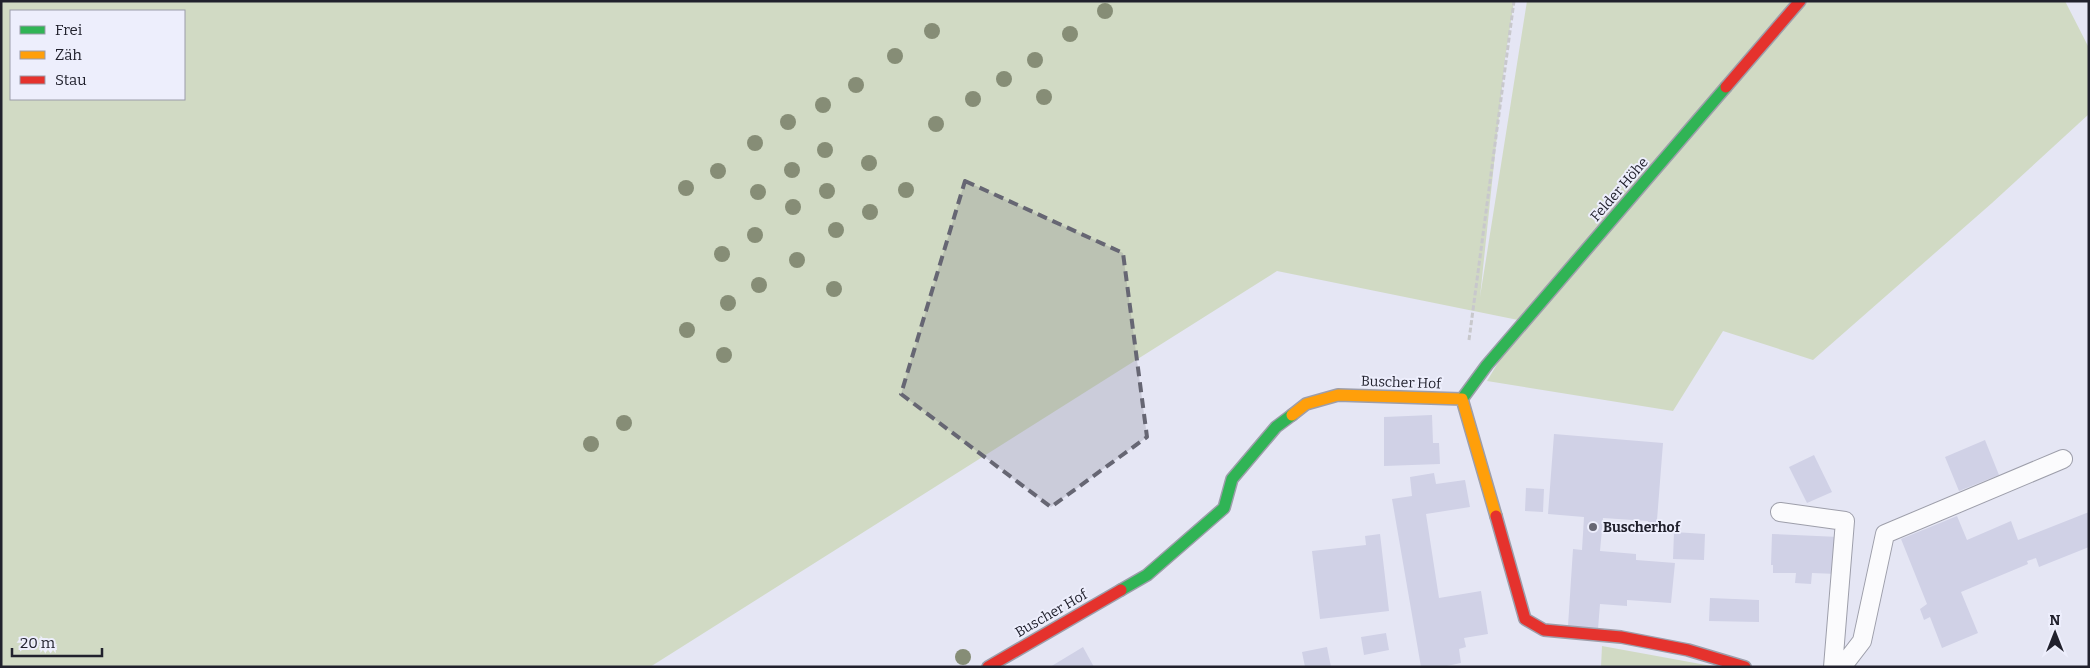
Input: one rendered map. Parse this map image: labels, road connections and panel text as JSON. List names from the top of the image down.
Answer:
{
  "streets": {
    "street": ["Felder Höhe", "Buscher Hof"]
  },
  "crossings": [
    ["Felder Höhe", "Buscher Hof"]
  ],
  "places": ["Buscherhof"],
  "legend": ["Frei", "Zäh", "Stau"],
  "scale_bar": "20 m",
  "north": "top"
}
